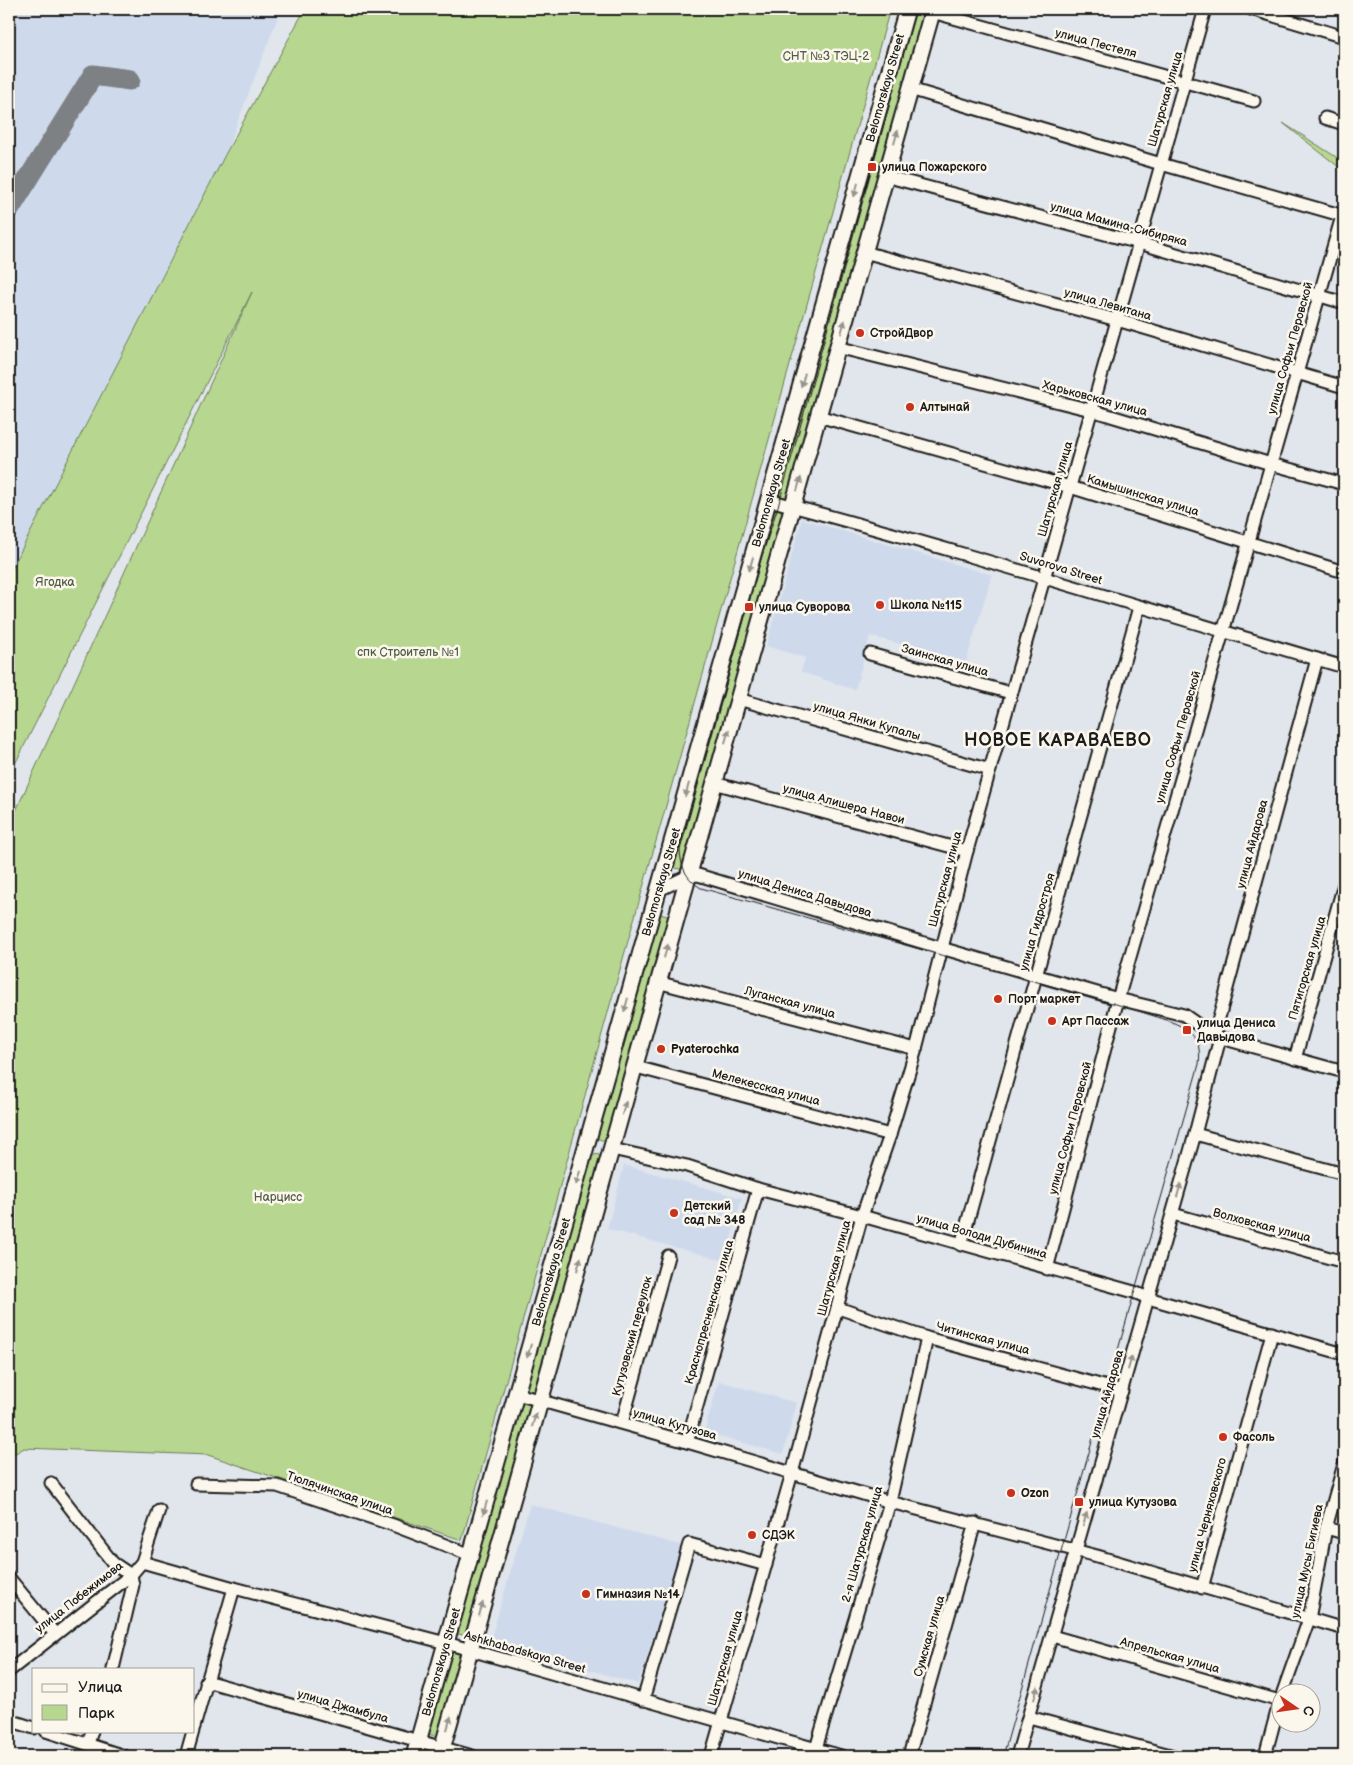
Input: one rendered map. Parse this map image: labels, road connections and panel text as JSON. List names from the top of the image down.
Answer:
{
  "streets": {
    "main road": ["Belomorskaya Street"],
    "street": [
      "улица Пестеля",
      "Шатурская улица",
      "улица Мамина-Сибиряка",
      "улица Левитана",
      "улица Софьи Перовской",
      "Харьковская улица",
      "Камышинская улица",
      "Suvorova Street",
      "Заинская улица",
      "улица Янки Купалы",
      "улица Алишера Навои",
      "улица Айдарова",
      "улица Дениса Давыдова",
      "улица Гидростроя",
      "Пятигорская улица",
      "Луганская улица",
      "Мелекесская улица",
      "Волховская улица",
      "улица Володи Дубинина",
      "Краснопресненская улица",
      "Кутузовский переулок",
      "Читинская улица",
      "улица Кутузова",
      "Тюлячинская улица",
      "улица Черняховского",
      "2-я Шатурская улица",
      "улица Мусы Бигиева",
      "улица Побежимова",
      "Сумская улица",
      "Ashkhabadskaya Street",
      "Апрельская улица",
      "улица Джамбула"
    ]
  },
  "crossings": [
    ["улица Пестеля", "Belomorskaya Street"],
    ["улица Пестеля", "Шатурская улица"],
    ["Belomorskaya Street", "улица Мамина-Сибиряка"],
    ["Belomorskaya Street", "улица Левитана"],
    ["Belomorskaya Street", "Харьковская улица"],
    ["Belomorskaya Street", "Камышинская улица"],
    ["Belomorskaya Street", "Suvorova Street"],
    ["Belomorskaya Street", "улица Янки Купалы"],
    ["Belomorskaya Street", "улица Алишера Навои"],
    ["Belomorskaya Street", "улица Дениса Давыдова"],
    ["Belomorskaya Street", "Луганская улица"],
    ["Belomorskaya Street", "Мелекесская улица"],
    ["Belomorskaya Street", "улица Володи Дубинина"],
    ["Belomorskaya Street", "улица Кутузова"],
    ["Belomorskaya Street", "Тюлячинская улица"],
    ["Belomorskaya Street", "Ashkhabadskaya Street"],
    ["Belomorskaya Street", "улица Джамбула"],
    ["Шатурская улица", "улица Мамина-Сибиряка"],
    ["Шатурская улица", "улица Левитана"],
    ["Шатурская улица", "Харьковская улица"],
    ["Шатурская улица", "Камышинская улица"],
    ["Шатурская улица", "Suvorova Street"],
    ["Шатурская улица", "Заинская улица"],
    ["Шатурская улица", "улица Янки Купалы"],
    ["Шатурская улица", "улица Алишера Навои"],
    ["Шатурская улица", "улица Дениса Давыдова"],
    ["Шатурская улица", "Луганская улица"],
    ["Шатурская улица", "Мелекесская улица"],
    ["Шатурская улица", "улица Володи Дубинина"],
    ["Шатурская улица", "Читинская улица"],
    ["Шатурская улица", "улица Кутузова"],
    ["Шатурская улица", "Ashkhabadskaya Street"],
    ["улица Мамина-Сибиряка", "улица Софьи Перовской"],
    ["улица Левитана", "улица Софьи Перовской"],
    ["улица Софьи Перовской", "Харьковская улица"],
    ["улица Софьи Перовской", "Камышинская улица"],
    ["улица Софьи Перовской", "Suvorova Street"],
    ["улица Софьи Перовской", "улица Дениса Давыдова"],
    ["улица Софьи Перовской", "улица Володи Дубинина"],
    ["Suvorova Street", "улица Айдарова"],
    ["Suvorova Street", "улица Гидростроя"],
    ["улица Айдарова", "улица Дениса Давыдова"],
    ["улица Айдарова", "Волховская улица"],
    ["улица Айдарова", "улица Володи Дубинина"],
    ["улица Айдарова", "Читинская улица"],
    ["улица Айдарова", "улица Кутузова"],
    ["улица Айдарова", "Апрельская улица"],
    ["улица Дениса Давыдова", "улица Гидростроя"],
    ["улица Дениса Давыдова", "Пятигорская улица"],
    ["улица Гидростроя", "улица Володи Дубинина"],
    ["улица Володи Дубинина", "Краснопресненская улица"],
    ["улица Володи Дубинина", "улица Черняховского"],
    ["Краснопресненская улица", "улица Кутузова"],
    ["Кутузовский переулок", "улица Кутузова"],
    ["Читинская улица", "2-я Шатурская улица"],
    ["улица Кутузова", "улица Черняховского"],
    ["улица Кутузова", "2-я Шатурская улица"],
    ["улица Кутузова", "улица Мусы Бигиева"],
    ["улица Кутузова", "Сумская улица"],
    ["2-я Шатурская улица", "Ashkhabadskaya Street"],
    ["улица Побежимова", "Ashkhabadskaya Street"]
  ],
  "one_way": ["улица Айдарова"],
  "districts": ["НОВОЕ КАРАВАЕВО"],
  "parks": [
    "СНТ №3 ТЭЦ-2",
    "Ягодка",
    "спк Строитель №1",
    "Нарцисс"
  ],
  "places": {
    "transit": [
      "улица Пожарского",
      "улица Суворова",
      "улица Дениса Давыдова",
      "улица Кутузова"
    ],
    "other": [
      "СтройДвор",
      "Алтынай",
      "Школа №115",
      "Порт маркет",
      "Арт Пассаж",
      "Pyaterochka",
      "Детский сад № 348",
      "Фасоль",
      "Ozon",
      "СДЭК",
      "Гимназия №14"
    ]
  },
  "legend": ["Улица", "Парк"],
  "north": "right"
}
